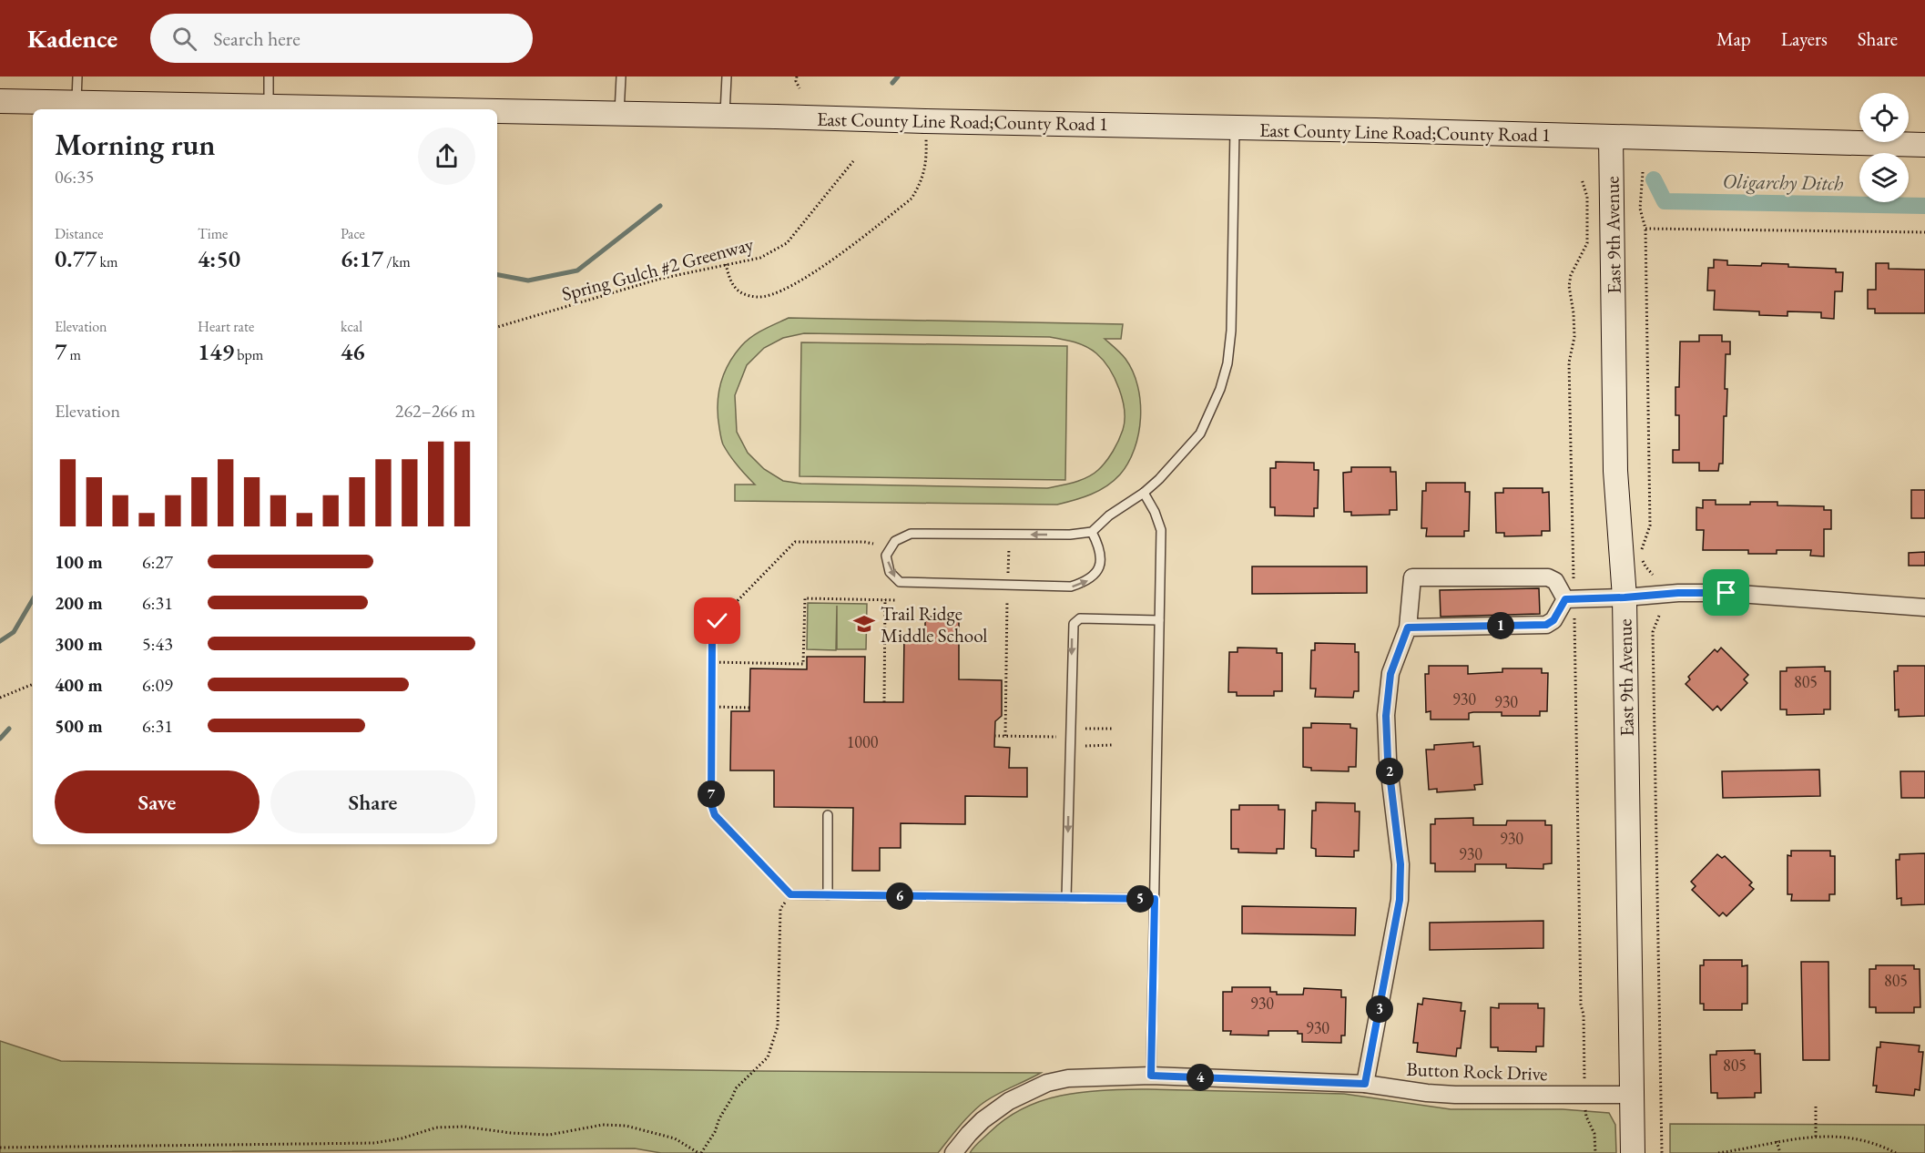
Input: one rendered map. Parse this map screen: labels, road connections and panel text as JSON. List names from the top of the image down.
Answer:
{
  "streets": {
    "main road": ["East County Line Road;County Road 1", "East 9th Avenue"],
    "street": ["Button Rock Drive"],
    "path": ["Spring Gulch #2 Greenway"]
  },
  "crossings": [
    ["East County Line Road;County Road 1", "East 9th Avenue"],
    ["East 9th Avenue", "Button Rock Drive"]
  ],
  "water": ["Oligarchy Ditch"],
  "places": {
    "school or university": ["Trail Ridge Middle School"]
  },
  "house_numbers": [
    "805",
    "930",
    "930",
    "1000",
    "930",
    "930",
    "805",
    "930",
    "930",
    "805"
  ],
  "page": {
    "header": "Kadence",
    "search": "Search here",
    "nav": ["Map", "Layers", "Share"],
    "heading": ["Morning run", "06:35"],
    "stats": [
      ["Distance", "0.77 km"],
      ["Time", "4:50"],
      ["Pace", "6:17 /km"],
      ["Elevation", "7 m"],
      ["Heart rate", "149 bpm"],
      ["kcal", "46"]
    ],
    "chart": ["Elevation", "262–266 m"],
    "list": [
      {
        "name": "100 m",
        "note": "6:27"
      },
      {
        "name": "200 m",
        "note": "6:31"
      },
      {
        "name": "300 m",
        "note": "5:43"
      },
      {
        "name": "400 m",
        "note": "6:09"
      },
      {
        "name": "500 m",
        "note": "6:31"
      }
    ],
    "pins": [
      "1",
      "2",
      "7",
      "6",
      "5",
      "3",
      "4"
    ],
    "buttons": ["Save", "Share"]
  }
}
